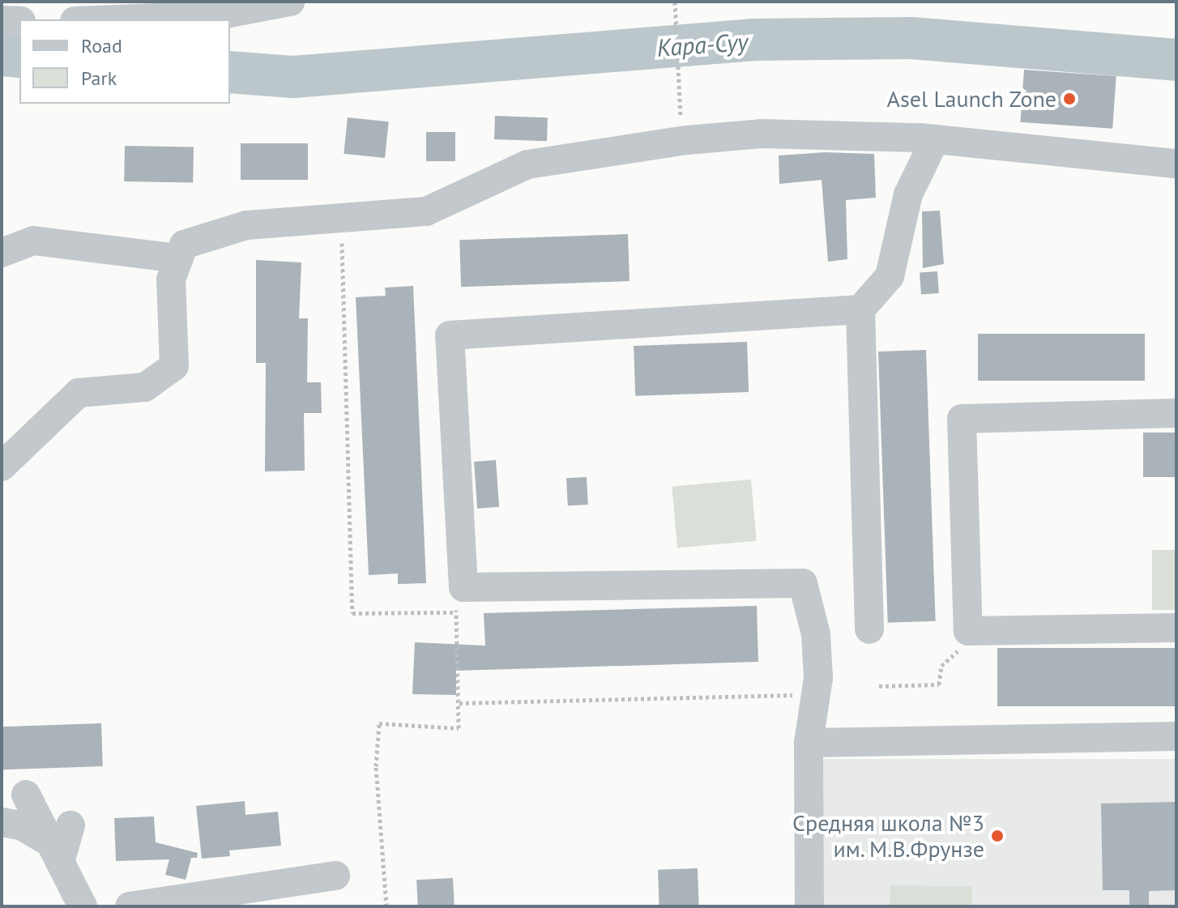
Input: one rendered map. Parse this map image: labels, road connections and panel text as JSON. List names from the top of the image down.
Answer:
{
  "water": ["Кара-Суу"],
  "places": ["Asel Launch Zone", "Средняя школа №3 им. М.В.Фрунзе"],
  "legend": ["Road", "Park"]
}
